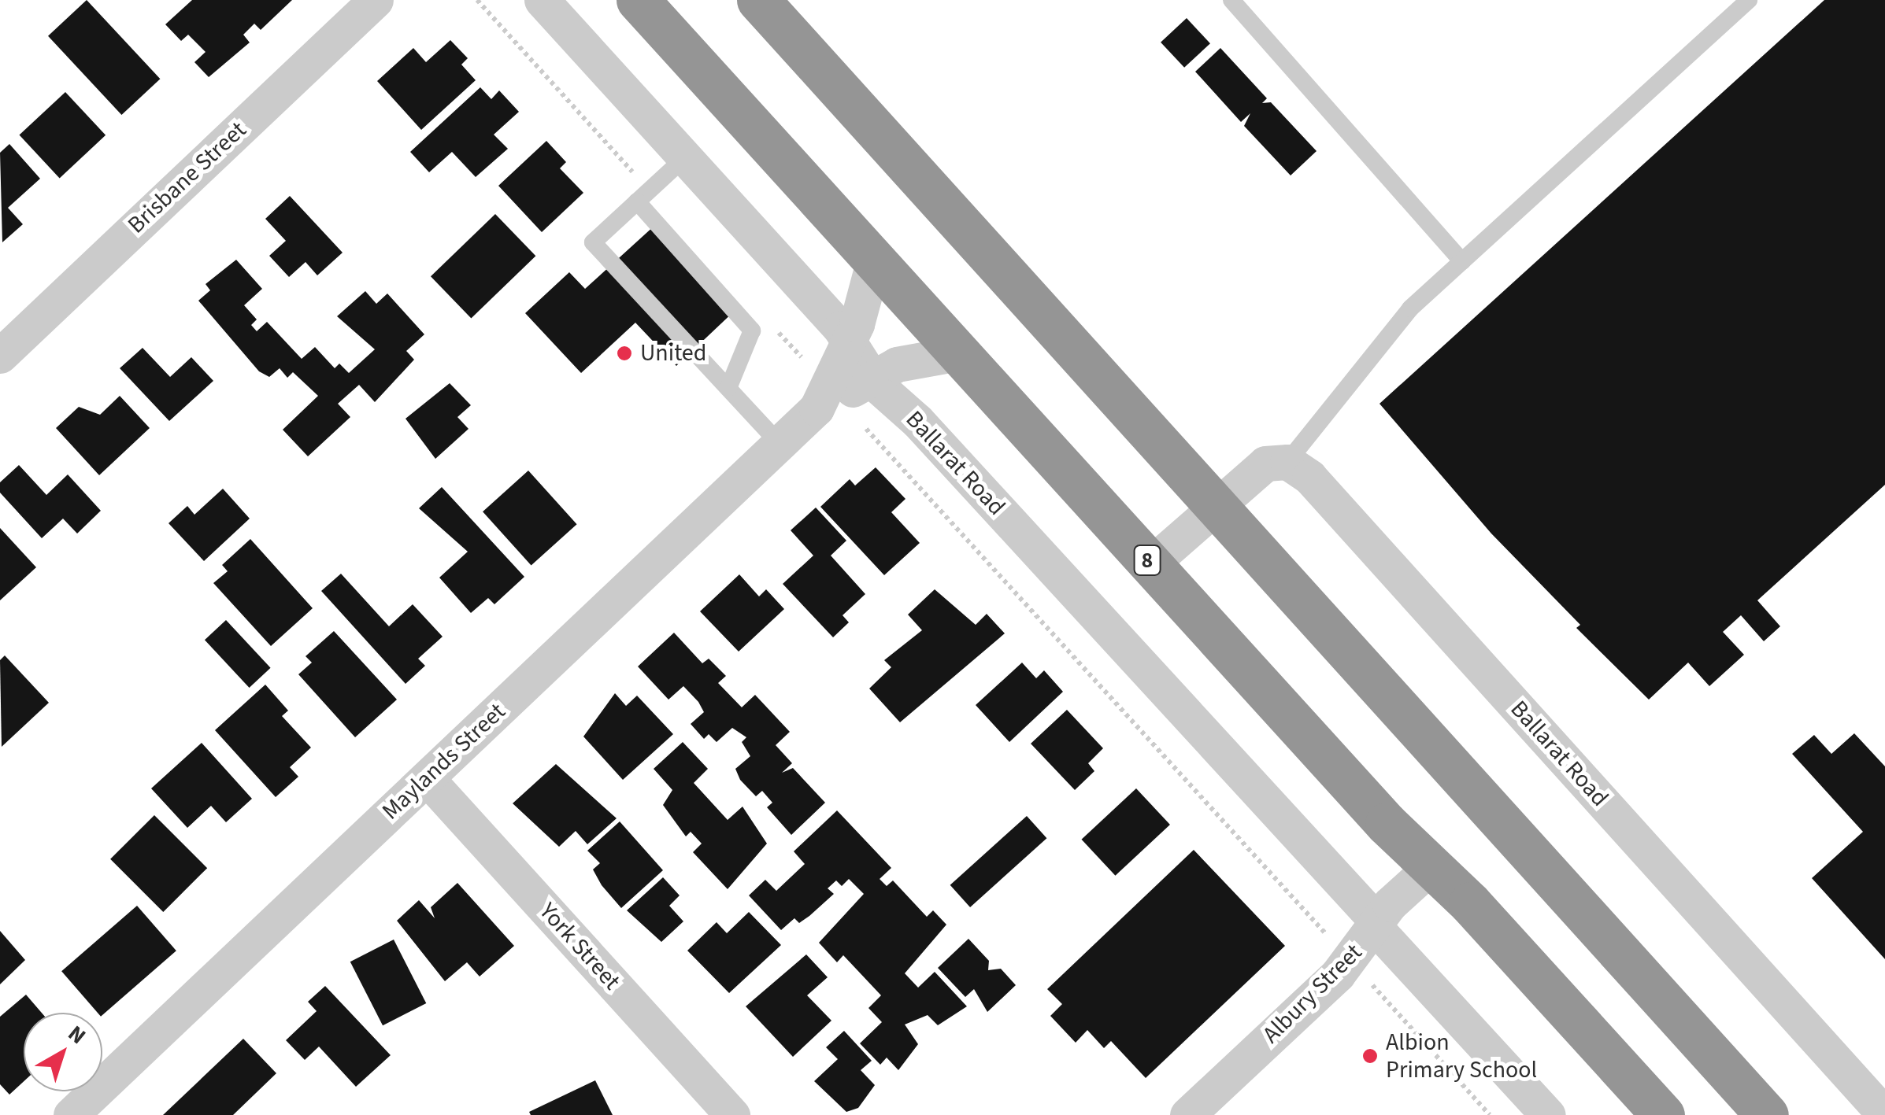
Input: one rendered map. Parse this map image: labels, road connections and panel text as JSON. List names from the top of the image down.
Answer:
{
  "streets": {
    "highway": ["8"],
    "street": [
      "Brisbane Street",
      "Ballarat Road",
      "Maylands Street",
      "York Street",
      "Albury Street"
    ]
  },
  "crossings": [
    ["Ballarat Road", "Maylands Street"],
    ["Ballarat Road", "Albury Street"],
    ["8", "Maylands Street"],
    ["8", "Albury Street"],
    ["Maylands Street", "York Street"]
  ],
  "places": ["United", "Albion Primary School"],
  "north": "top right"
}
